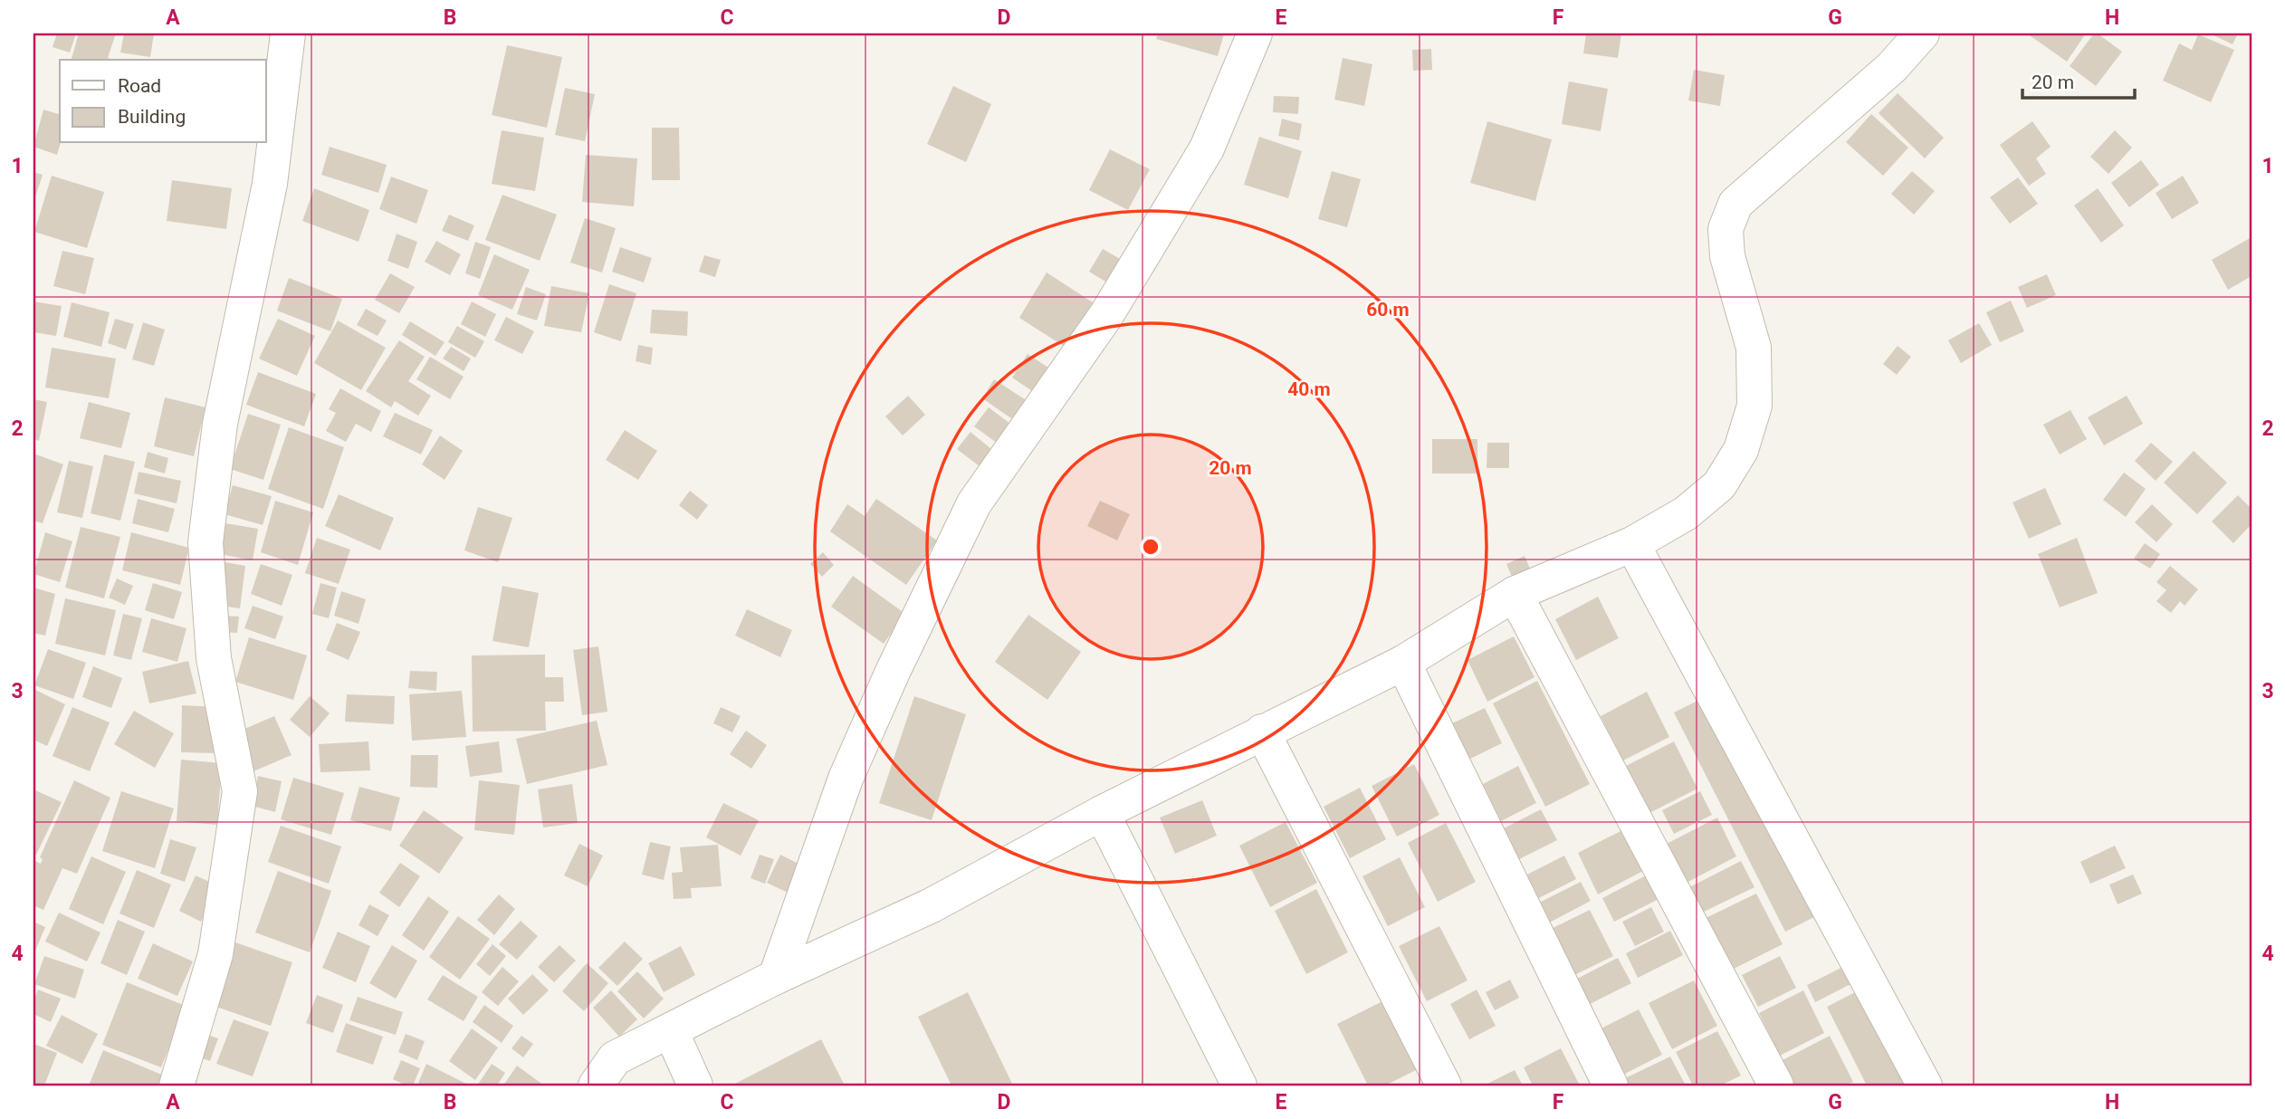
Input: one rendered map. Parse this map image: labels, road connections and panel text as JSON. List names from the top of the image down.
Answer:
{
  "legend": ["Road", "Building"],
  "scale_bar": "20 m",
  "grid": {
    "columns": [
      "A",
      "B",
      "C",
      "D",
      "E",
      "F",
      "G",
      "H"
    ],
    "rows": [
      "1",
      "2",
      "3",
      "4"
    ]
  },
  "rings": ["60 m", "40 m", "20 m"]
}
